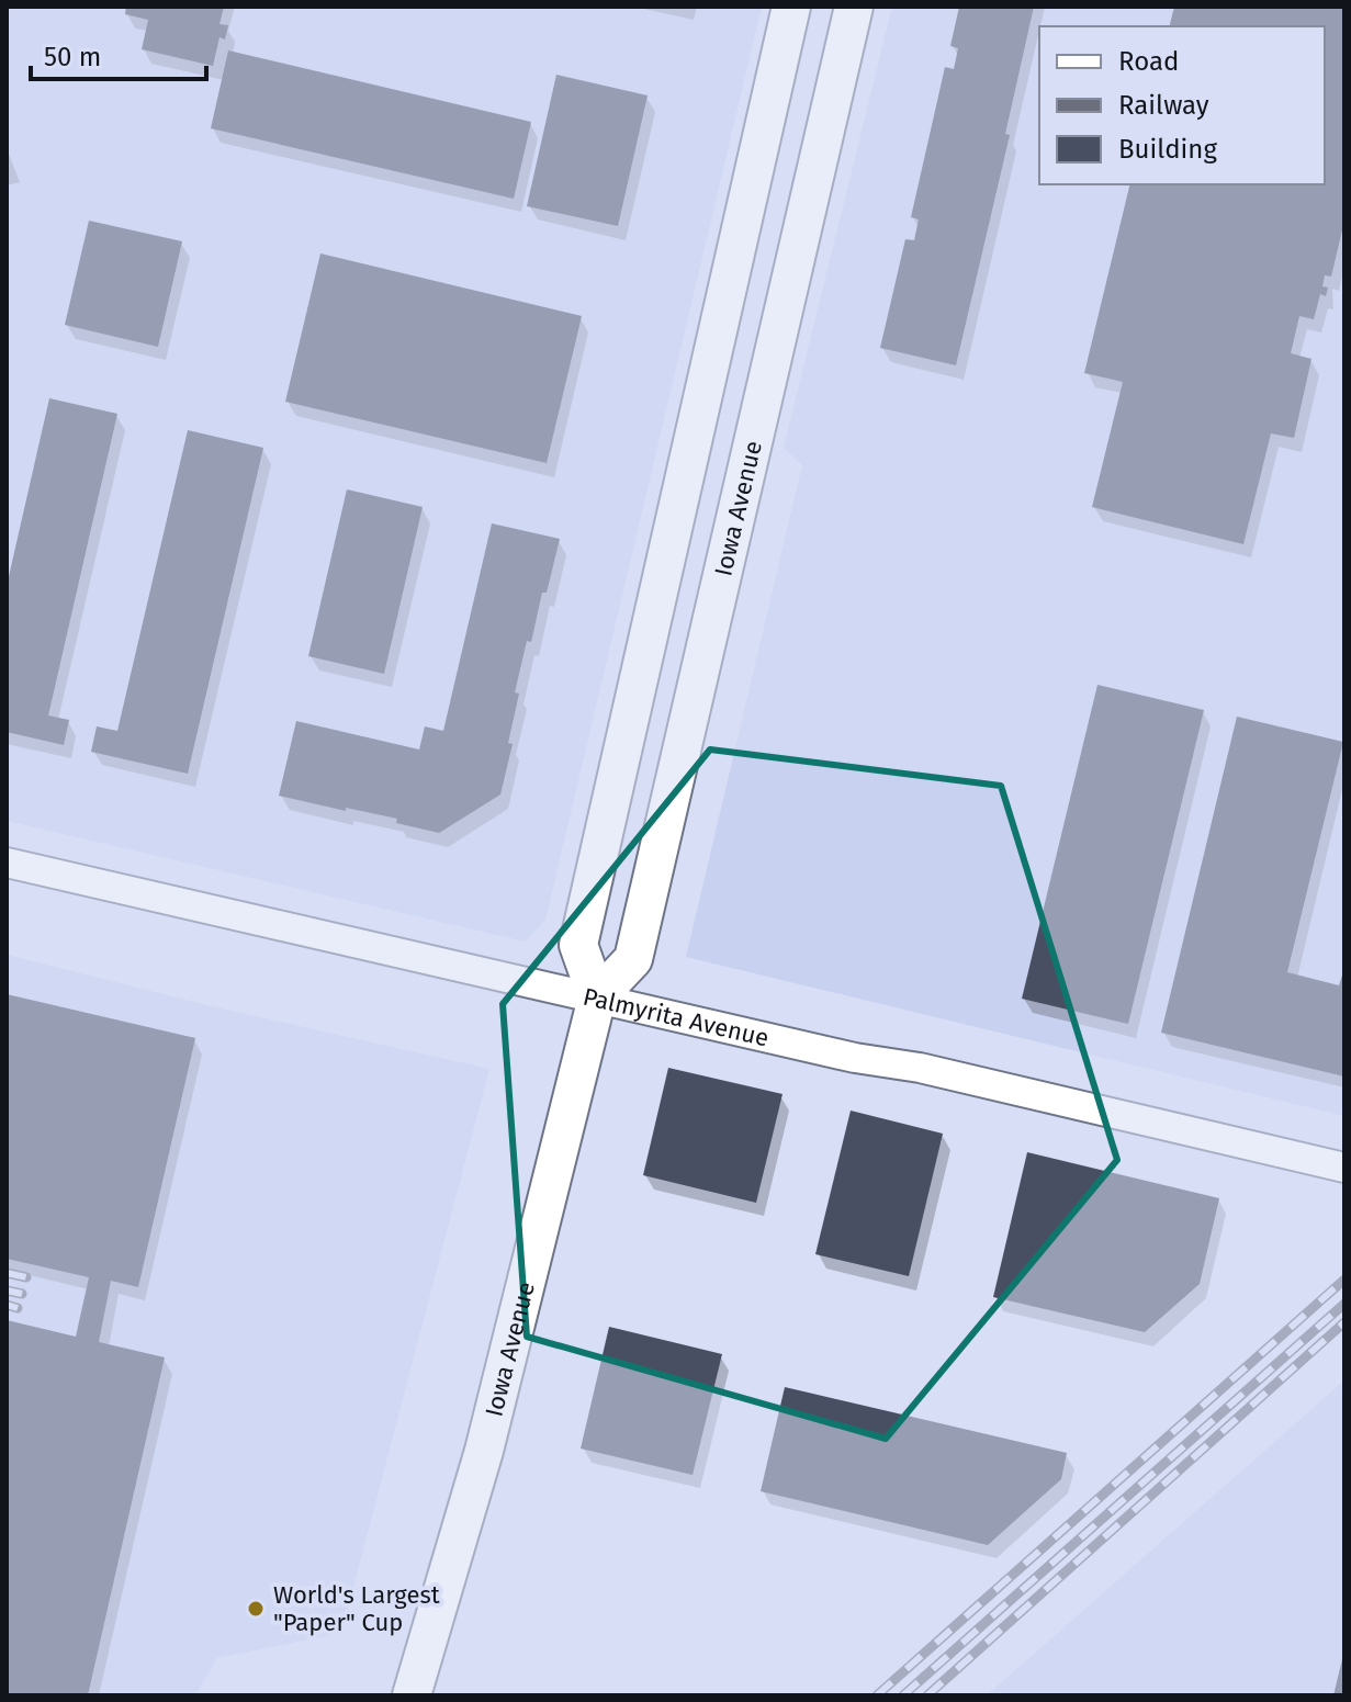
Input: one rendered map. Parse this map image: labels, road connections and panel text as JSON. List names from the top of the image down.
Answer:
{
  "streets": {
    "main road": ["Iowa Avenue"],
    "street": ["Palmyrita Avenue"]
  },
  "crossings": [
    ["Iowa Avenue", "Palmyrita Avenue"]
  ],
  "places": ["World's Largest \"Paper\" Cup"],
  "legend": ["Road", "Railway", "Building"],
  "scale_bar": "50 m"
}
